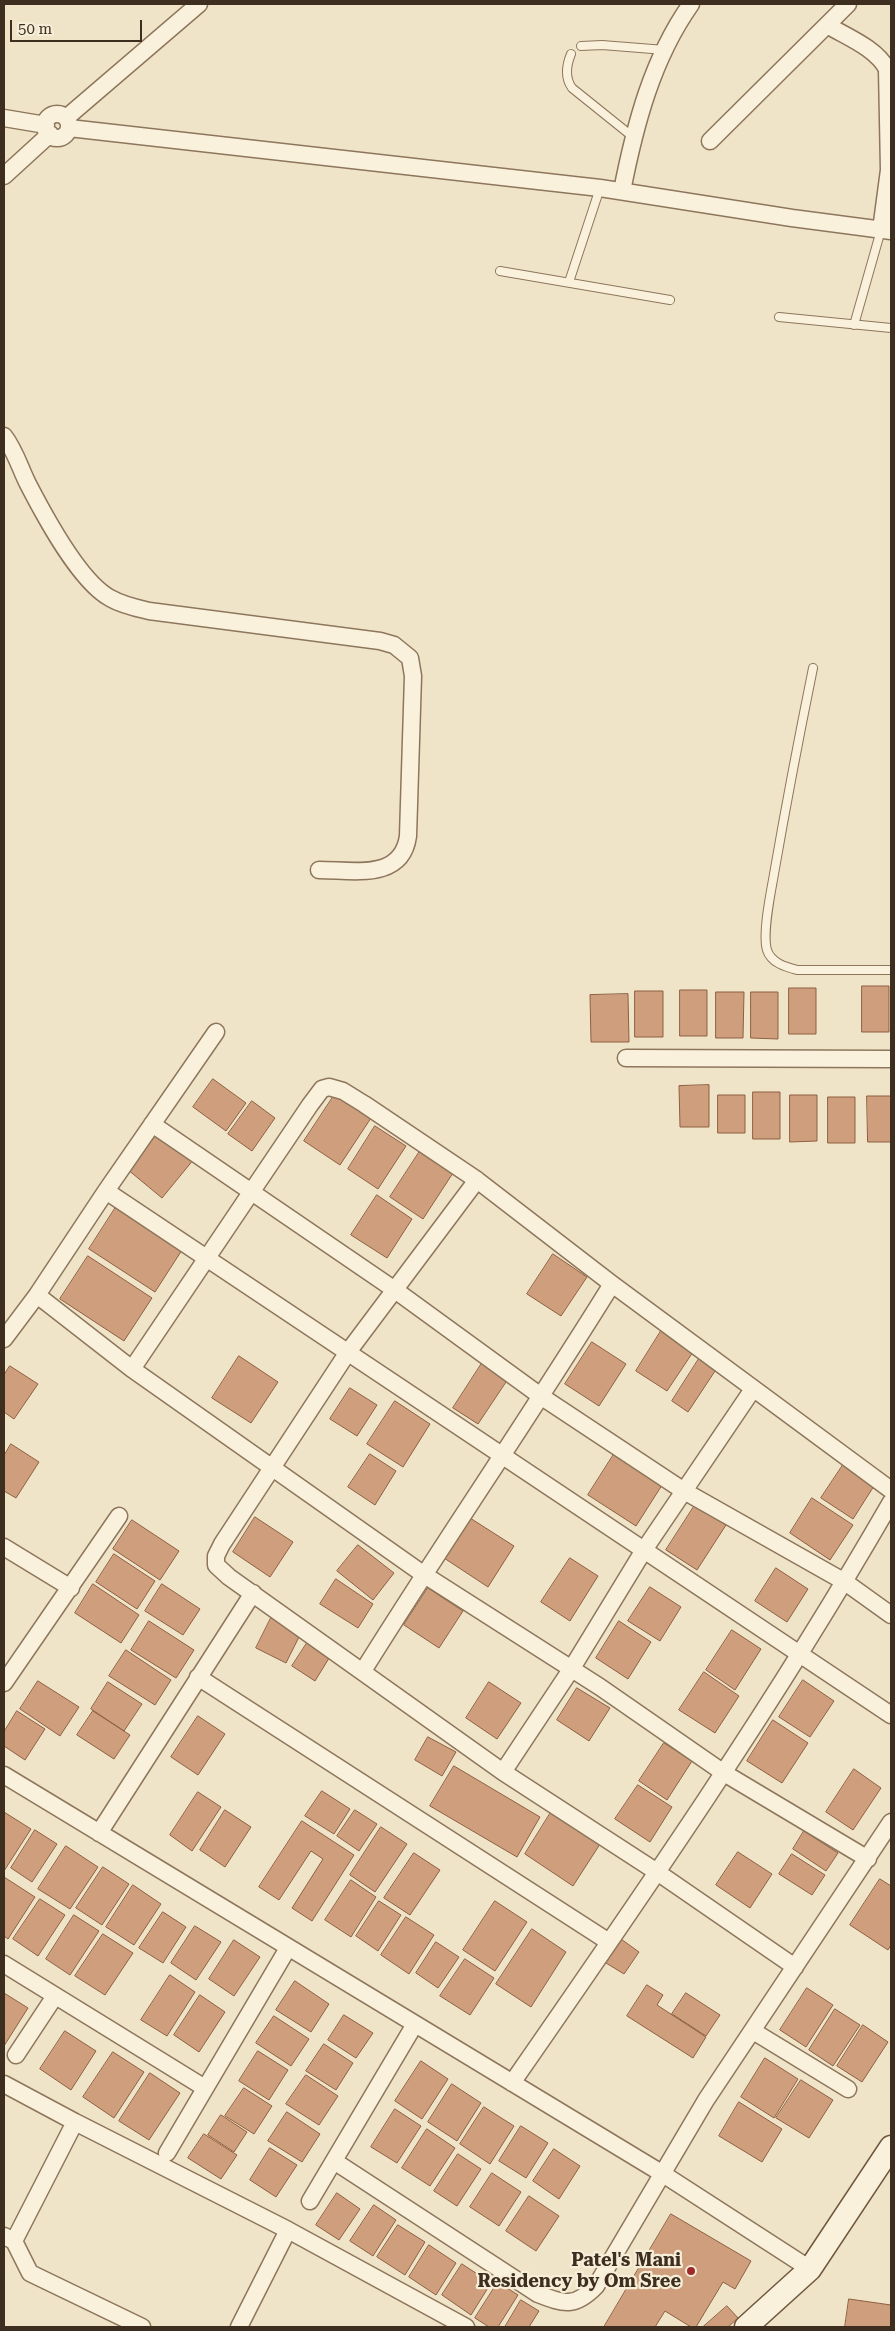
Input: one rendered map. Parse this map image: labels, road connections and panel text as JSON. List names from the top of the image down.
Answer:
{
  "places": ["Patel's Mani Residency by Om Sree"],
  "scale_bar": "50 m"
}
